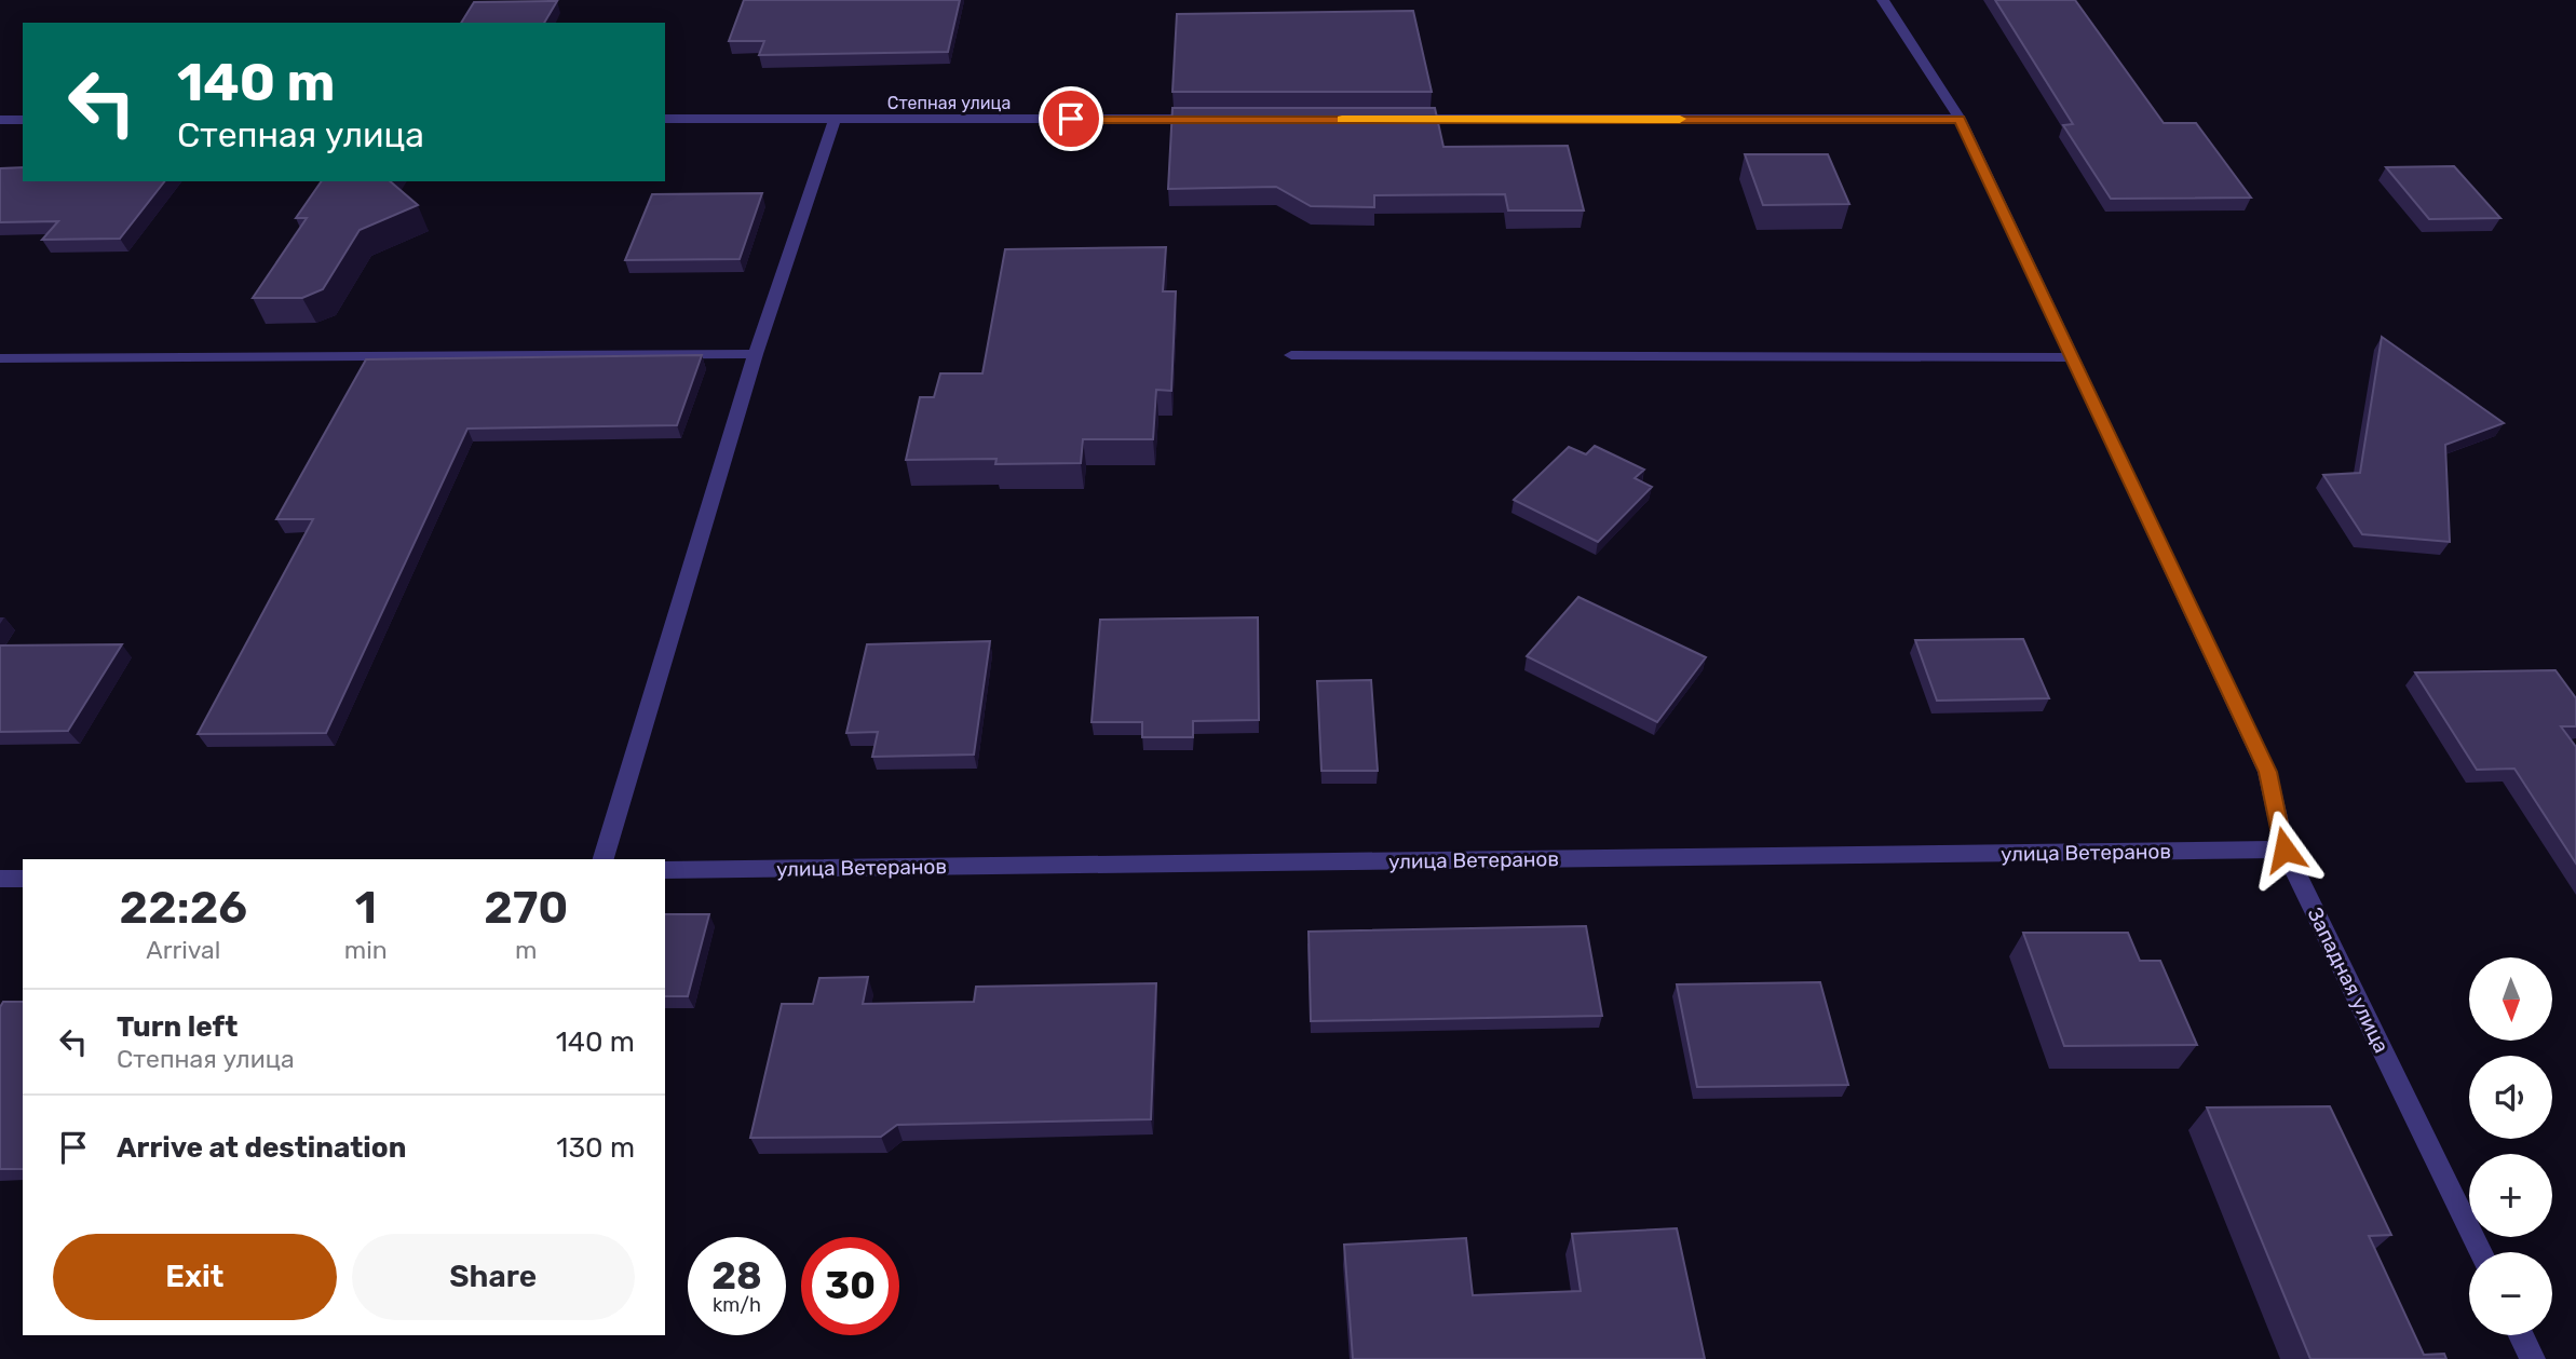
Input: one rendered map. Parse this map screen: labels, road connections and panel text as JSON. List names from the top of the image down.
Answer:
{
  "streets": {
    "street": ["Степная улица", "улица Ветеранов", "Западная улица"]
  },
  "crossings": [
    ["улица Ветеранов", "Западная улица"]
  ],
  "north": "bottom",
  "page": {
    "turn": ["140 m", "Степная улица"],
    "eta": [
      "22:26",
      "Arrival",
      "1",
      "min",
      "270",
      "m"
    ],
    "map_buttons": ["+", "−"],
    "list": [
      {
        "name": "Turn left",
        "note": "Степная улица",
        "value": "140 m"
      },
      {
        "name": "Arrive at destination",
        "value": "130 m"
      }
    ],
    "buttons": ["Exit", "Share"],
    "speed": "28 km/h",
    "limit": "30"
  }
}
